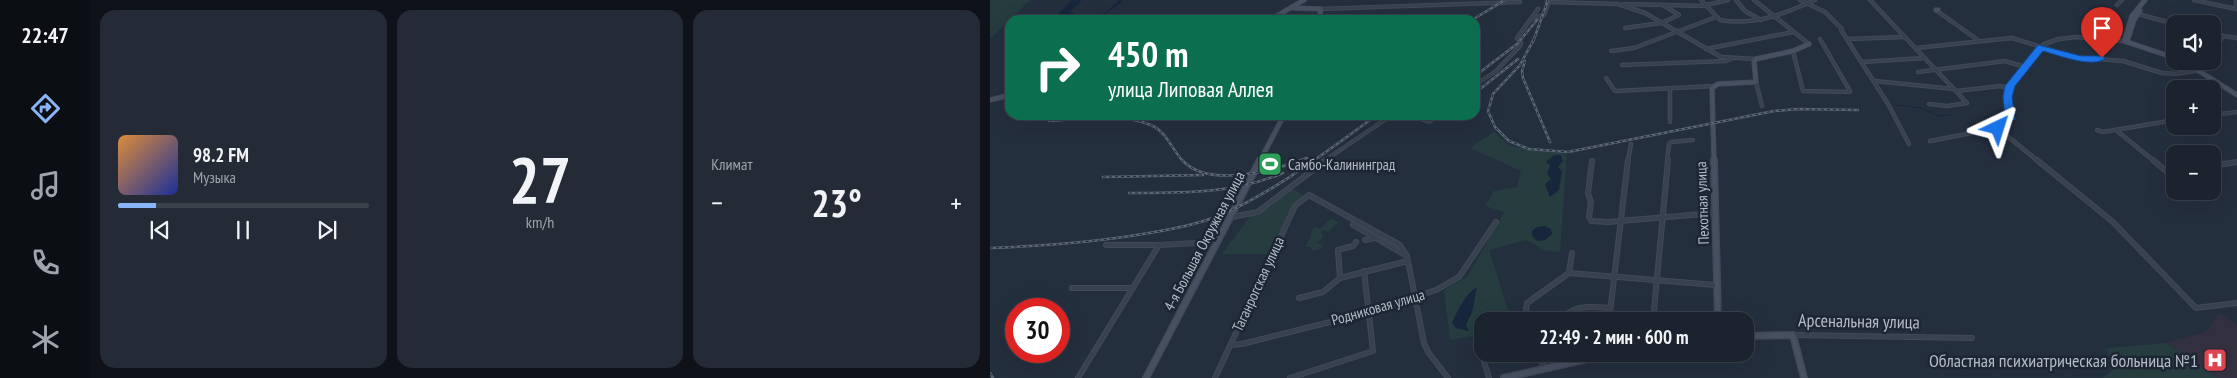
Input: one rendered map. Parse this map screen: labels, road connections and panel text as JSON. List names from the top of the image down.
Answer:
{
  "streets": {
    "street": [
      "Пехотная улица",
      "4-я Большая Окружная улица",
      "Таганрогская улица",
      "Родниковая улица",
      "Арсенальная улица"
    ]
  },
  "crossings": [
    ["Таганрогская улица", "Родниковая улица"]
  ],
  "places": {
    "sports": ["Самбо-Калининград"],
    "hospital": ["Областная психиатрическая больница №1"]
  },
  "page": {
    "tabs": "22:47",
    "tile": [
      ["27", "km/h"],
      "Климат"
    ],
    "map_buttons": ["+", "−"],
    "turn": ["450 m", "улица Липовая Аллея"],
    "song": ["98.2 FM", "Музыка"],
    "heat": ["−", "23°", "+"],
    "limit": "30",
    "trip": "22:49 · 2 мин · 600 m"
  }
}
